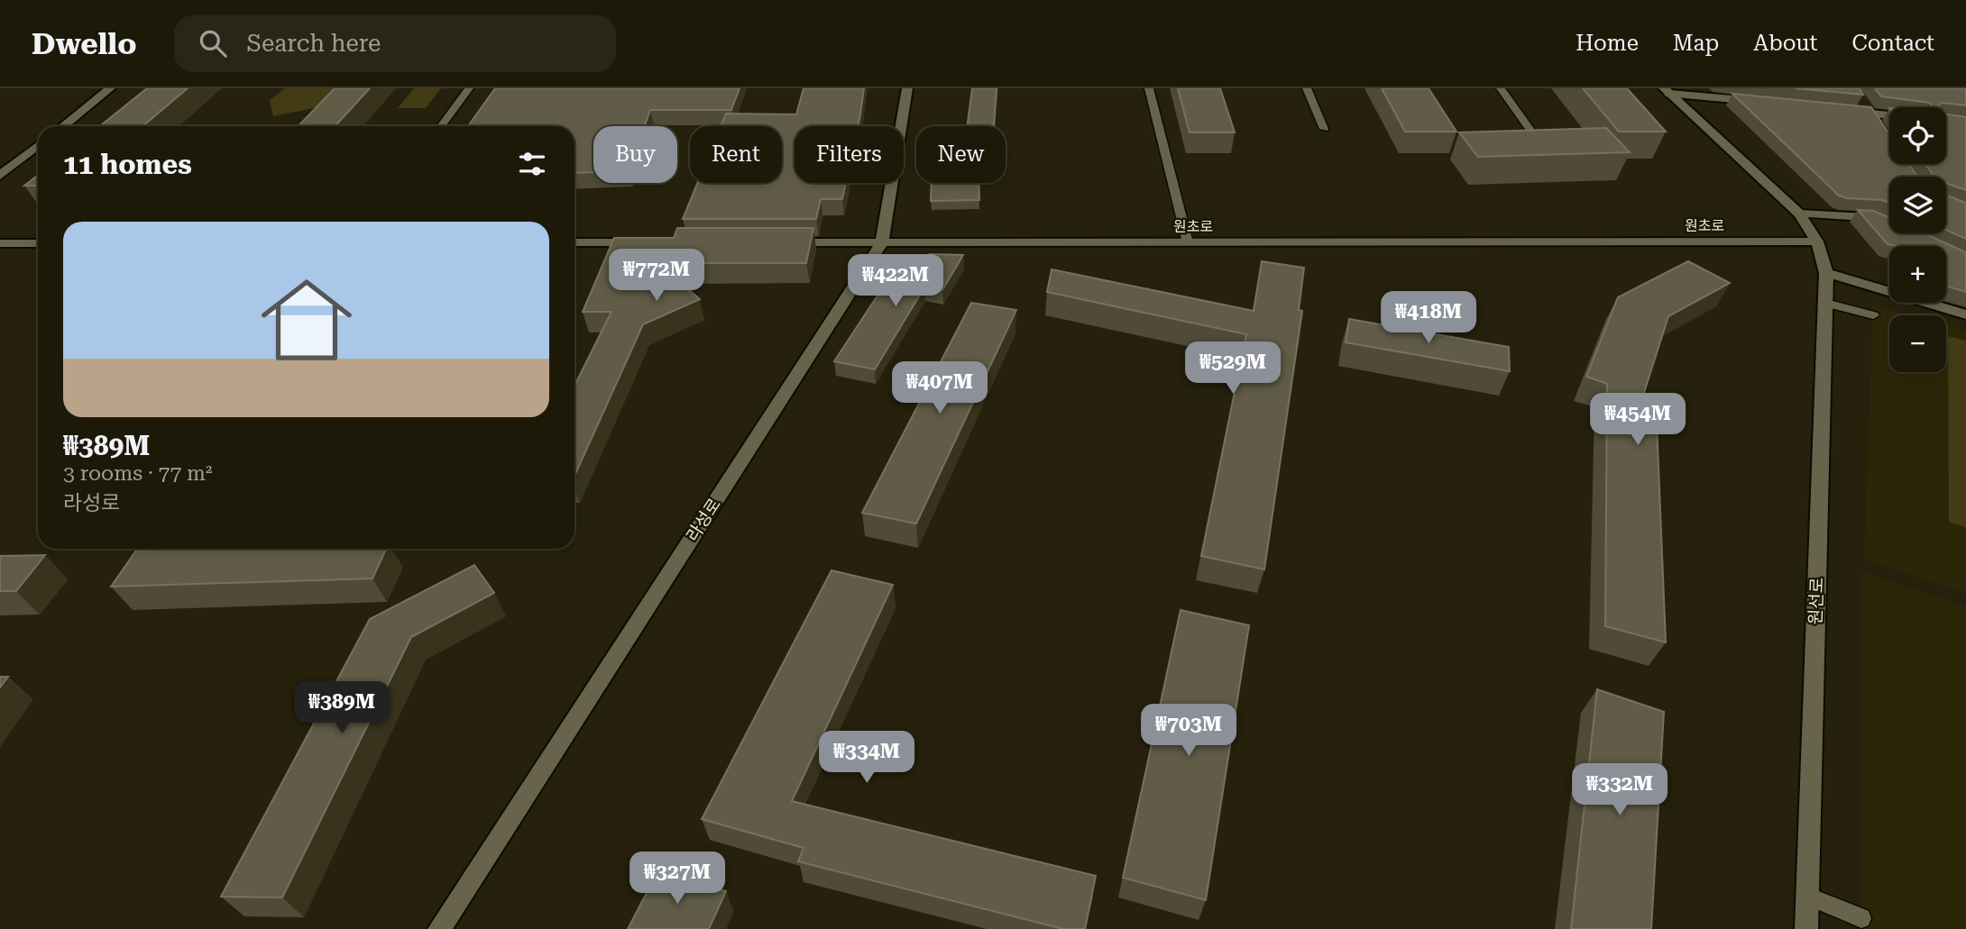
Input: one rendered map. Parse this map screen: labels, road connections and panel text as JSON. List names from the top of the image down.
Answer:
{
  "streets": {
    "street": ["원초로", "라성로", "원선로"]
  },
  "crossings": [
    ["원초로", "라성로"],
    ["원초로", "원선로"]
  ],
  "page": {
    "header": "Dwello",
    "search": "Search here",
    "nav": [
      "Home",
      "Map",
      "About",
      "Contact"
    ],
    "map_buttons": ["+", "−"],
    "chip": [
      "Buy",
      "Rent",
      "Filters",
      "New"
    ],
    "heading": "11 homes",
    "list": [
      {
        "name": "₩389M",
        "note": "3 rooms · 77 m² · 라성로"
      }
    ],
    "price": [
      "₩772M",
      "₩422M",
      "₩418M",
      "₩529M",
      "₩407M",
      "₩454M",
      "₩389M",
      "₩703M",
      "₩334M",
      "₩332M",
      "₩327M"
    ]
  }
}
